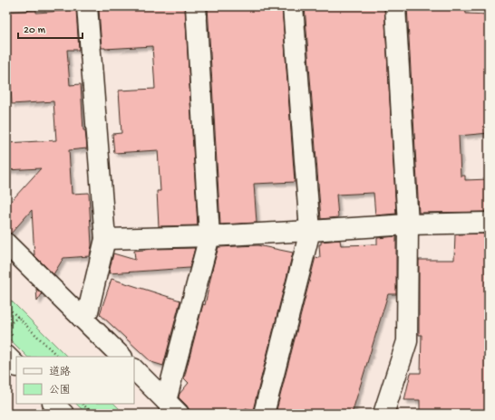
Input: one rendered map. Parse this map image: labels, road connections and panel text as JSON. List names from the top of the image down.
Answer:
{
  "legend": ["道路", "公園"],
  "scale_bar": "20 m"
}
